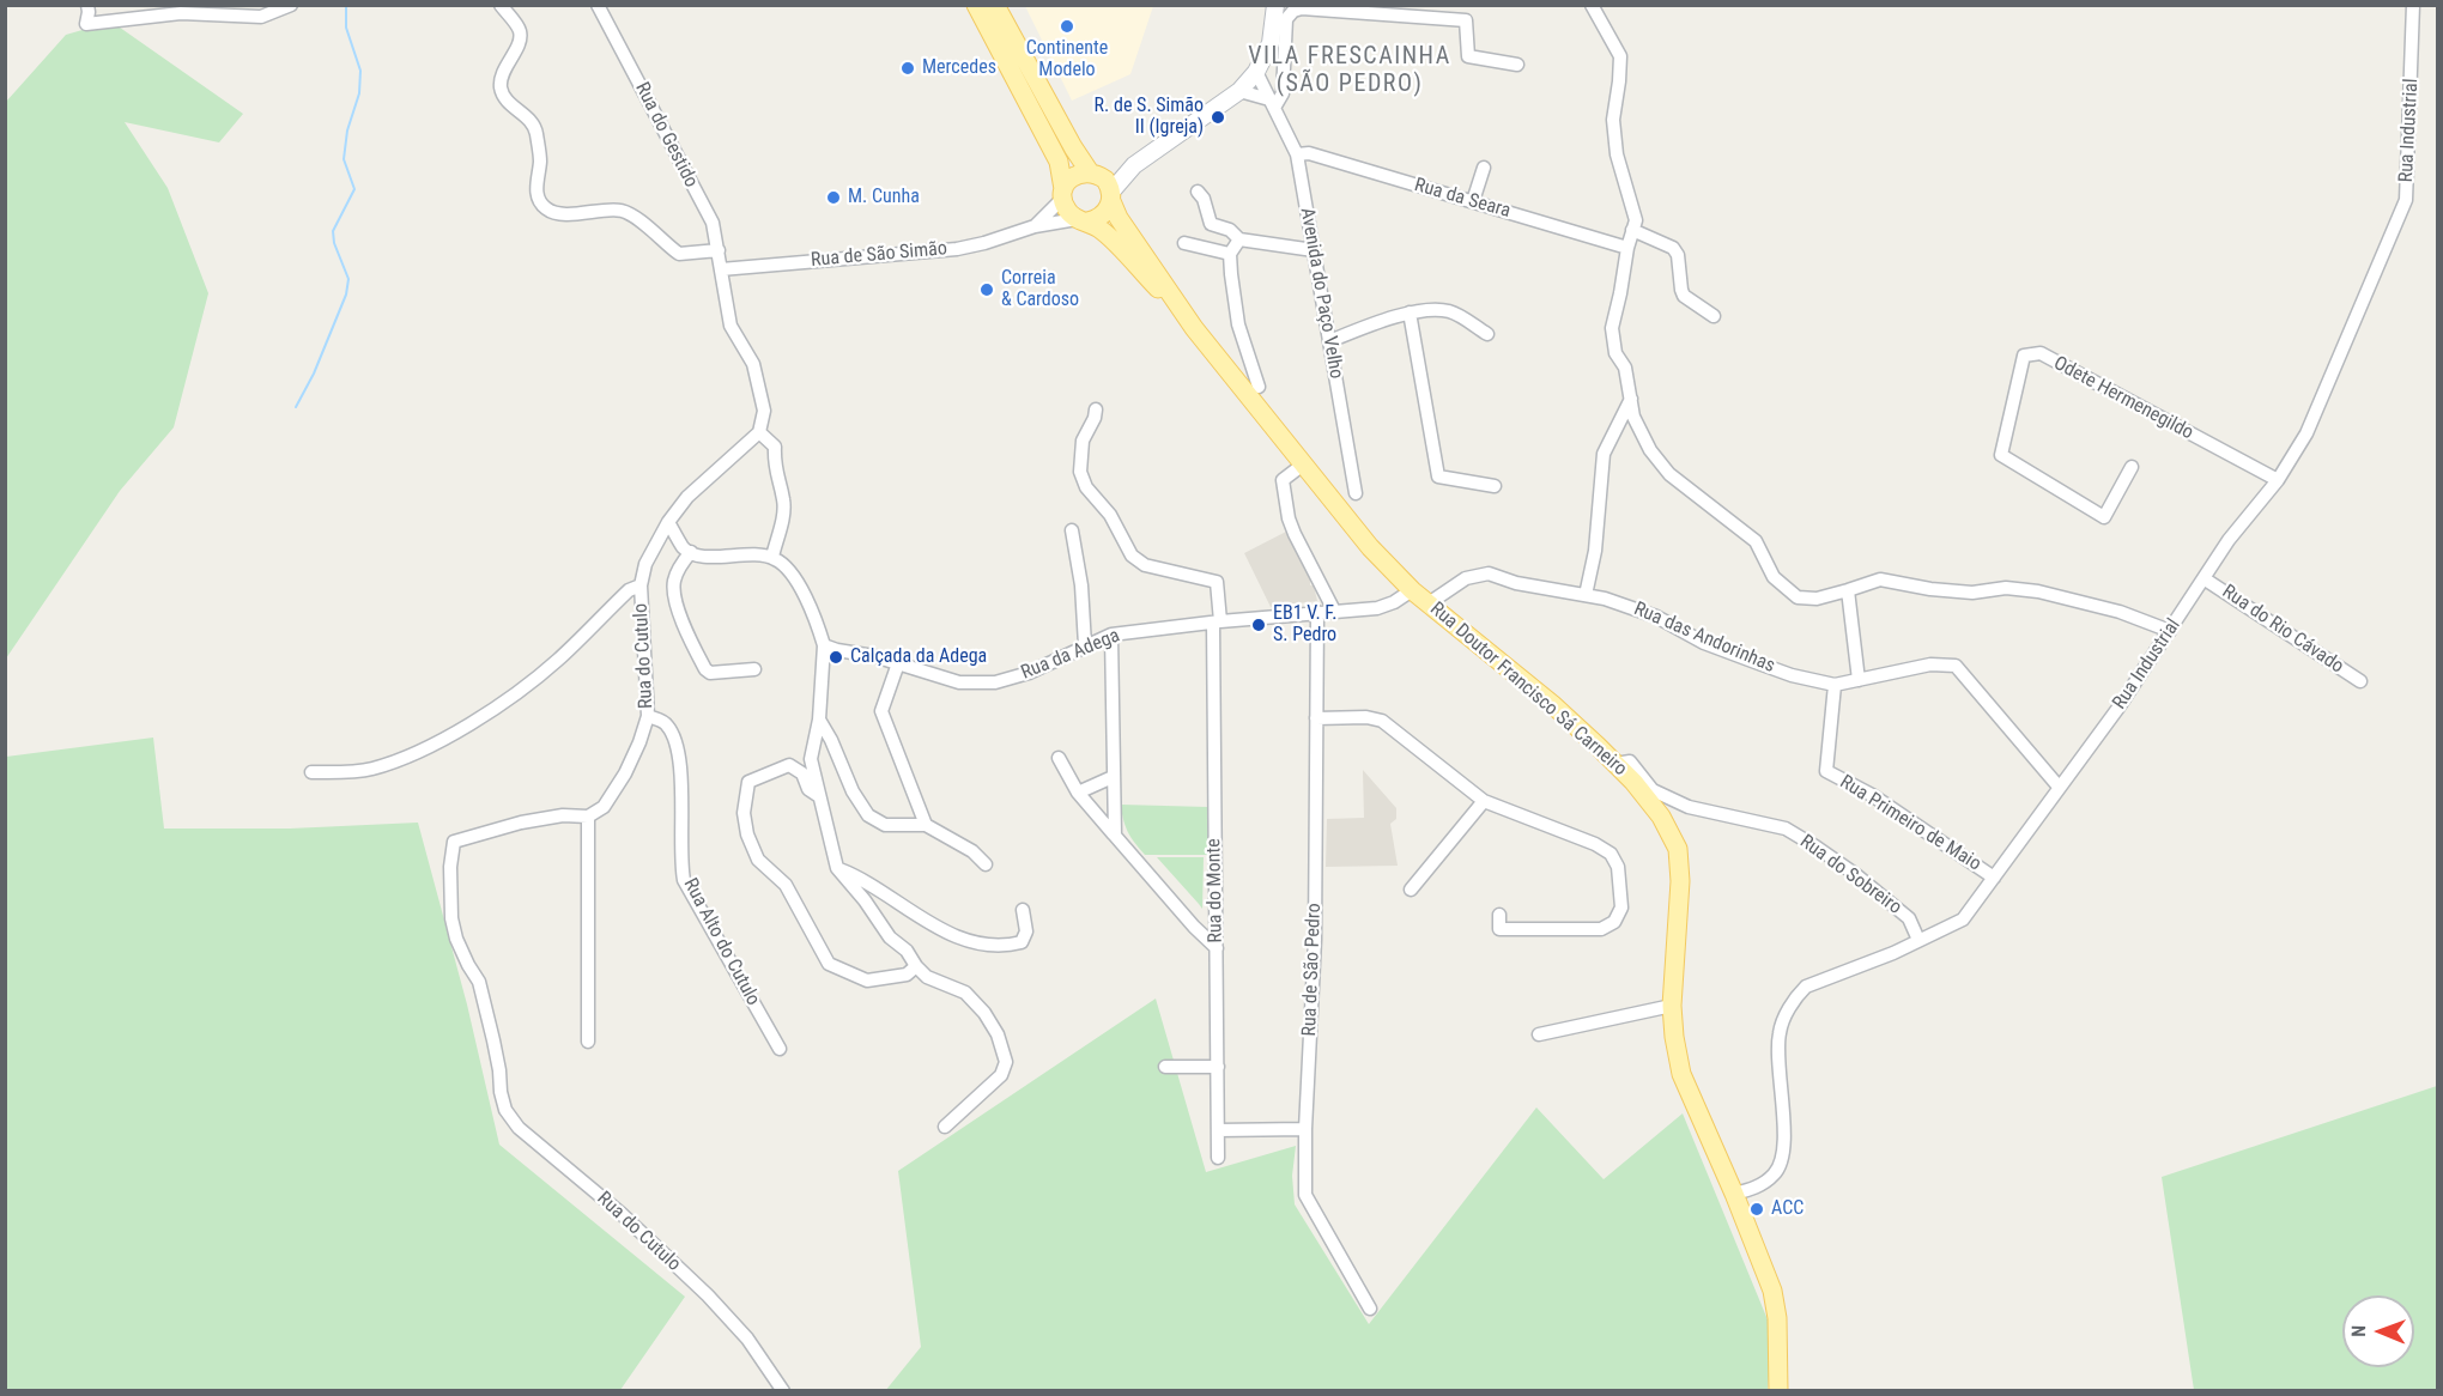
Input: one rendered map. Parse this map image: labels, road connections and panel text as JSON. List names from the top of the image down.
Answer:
{
  "streets": {
    "main road": ["Rua Doutor Francisco Sá Carneiro"],
    "street": [
      "Rua Industrial",
      "Rua do Gestido",
      "Rua da Seara",
      "Rua de São Simão",
      "Avenida do Paço Velho",
      "Odete Hermenegildo",
      "Rua do Rio Cávado",
      "Rua das Andorinhas",
      "Rua da Adega",
      "Rua do Cutulo",
      "Rua Primeiro de Maio",
      "Rua do Sobreiro",
      "Rua do Monte",
      "Rua Alto do Cutulo",
      "Rua de São Pedro"
    ]
  },
  "crossings": [
    ["Rua Industrial", "Odete Hermenegildo"],
    ["Rua Industrial", "Rua do Rio Cávado"],
    ["Rua Industrial", "Rua das Andorinhas"],
    ["Rua Industrial", "Rua Doutor Francisco Sá Carneiro"],
    ["Rua Industrial", "Rua Primeiro de Maio"],
    ["Rua Industrial", "Rua do Sobreiro"],
    ["Rua do Gestido", "Rua de São Simão"],
    ["Rua da Seara", "Avenida do Paço Velho"],
    ["Rua de São Simão", "Rua Doutor Francisco Sá Carneiro"],
    ["Rua das Andorinhas", "Rua Doutor Francisco Sá Carneiro"],
    ["Rua das Andorinhas", "Rua Primeiro de Maio"],
    ["Rua da Adega", "Rua Doutor Francisco Sá Carneiro"],
    ["Rua da Adega", "Rua do Monte"],
    ["Rua da Adega", "Rua de São Pedro"],
    ["Rua do Cutulo", "Rua Alto do Cutulo"],
    ["Rua Doutor Francisco Sá Carneiro", "Rua do Sobreiro"]
  ],
  "districts": ["VILA FRESCAINHA (SÃO PEDRO)"],
  "places": [
    "Continente Modelo",
    "Mercedes",
    "R. de S. Simão II (Igreja)",
    "M. Cunha",
    "Correia & Cardoso",
    "EB1 V. F. S. Pedro",
    "Calçada da Adega",
    "ACC"
  ],
  "north": "left"
}
